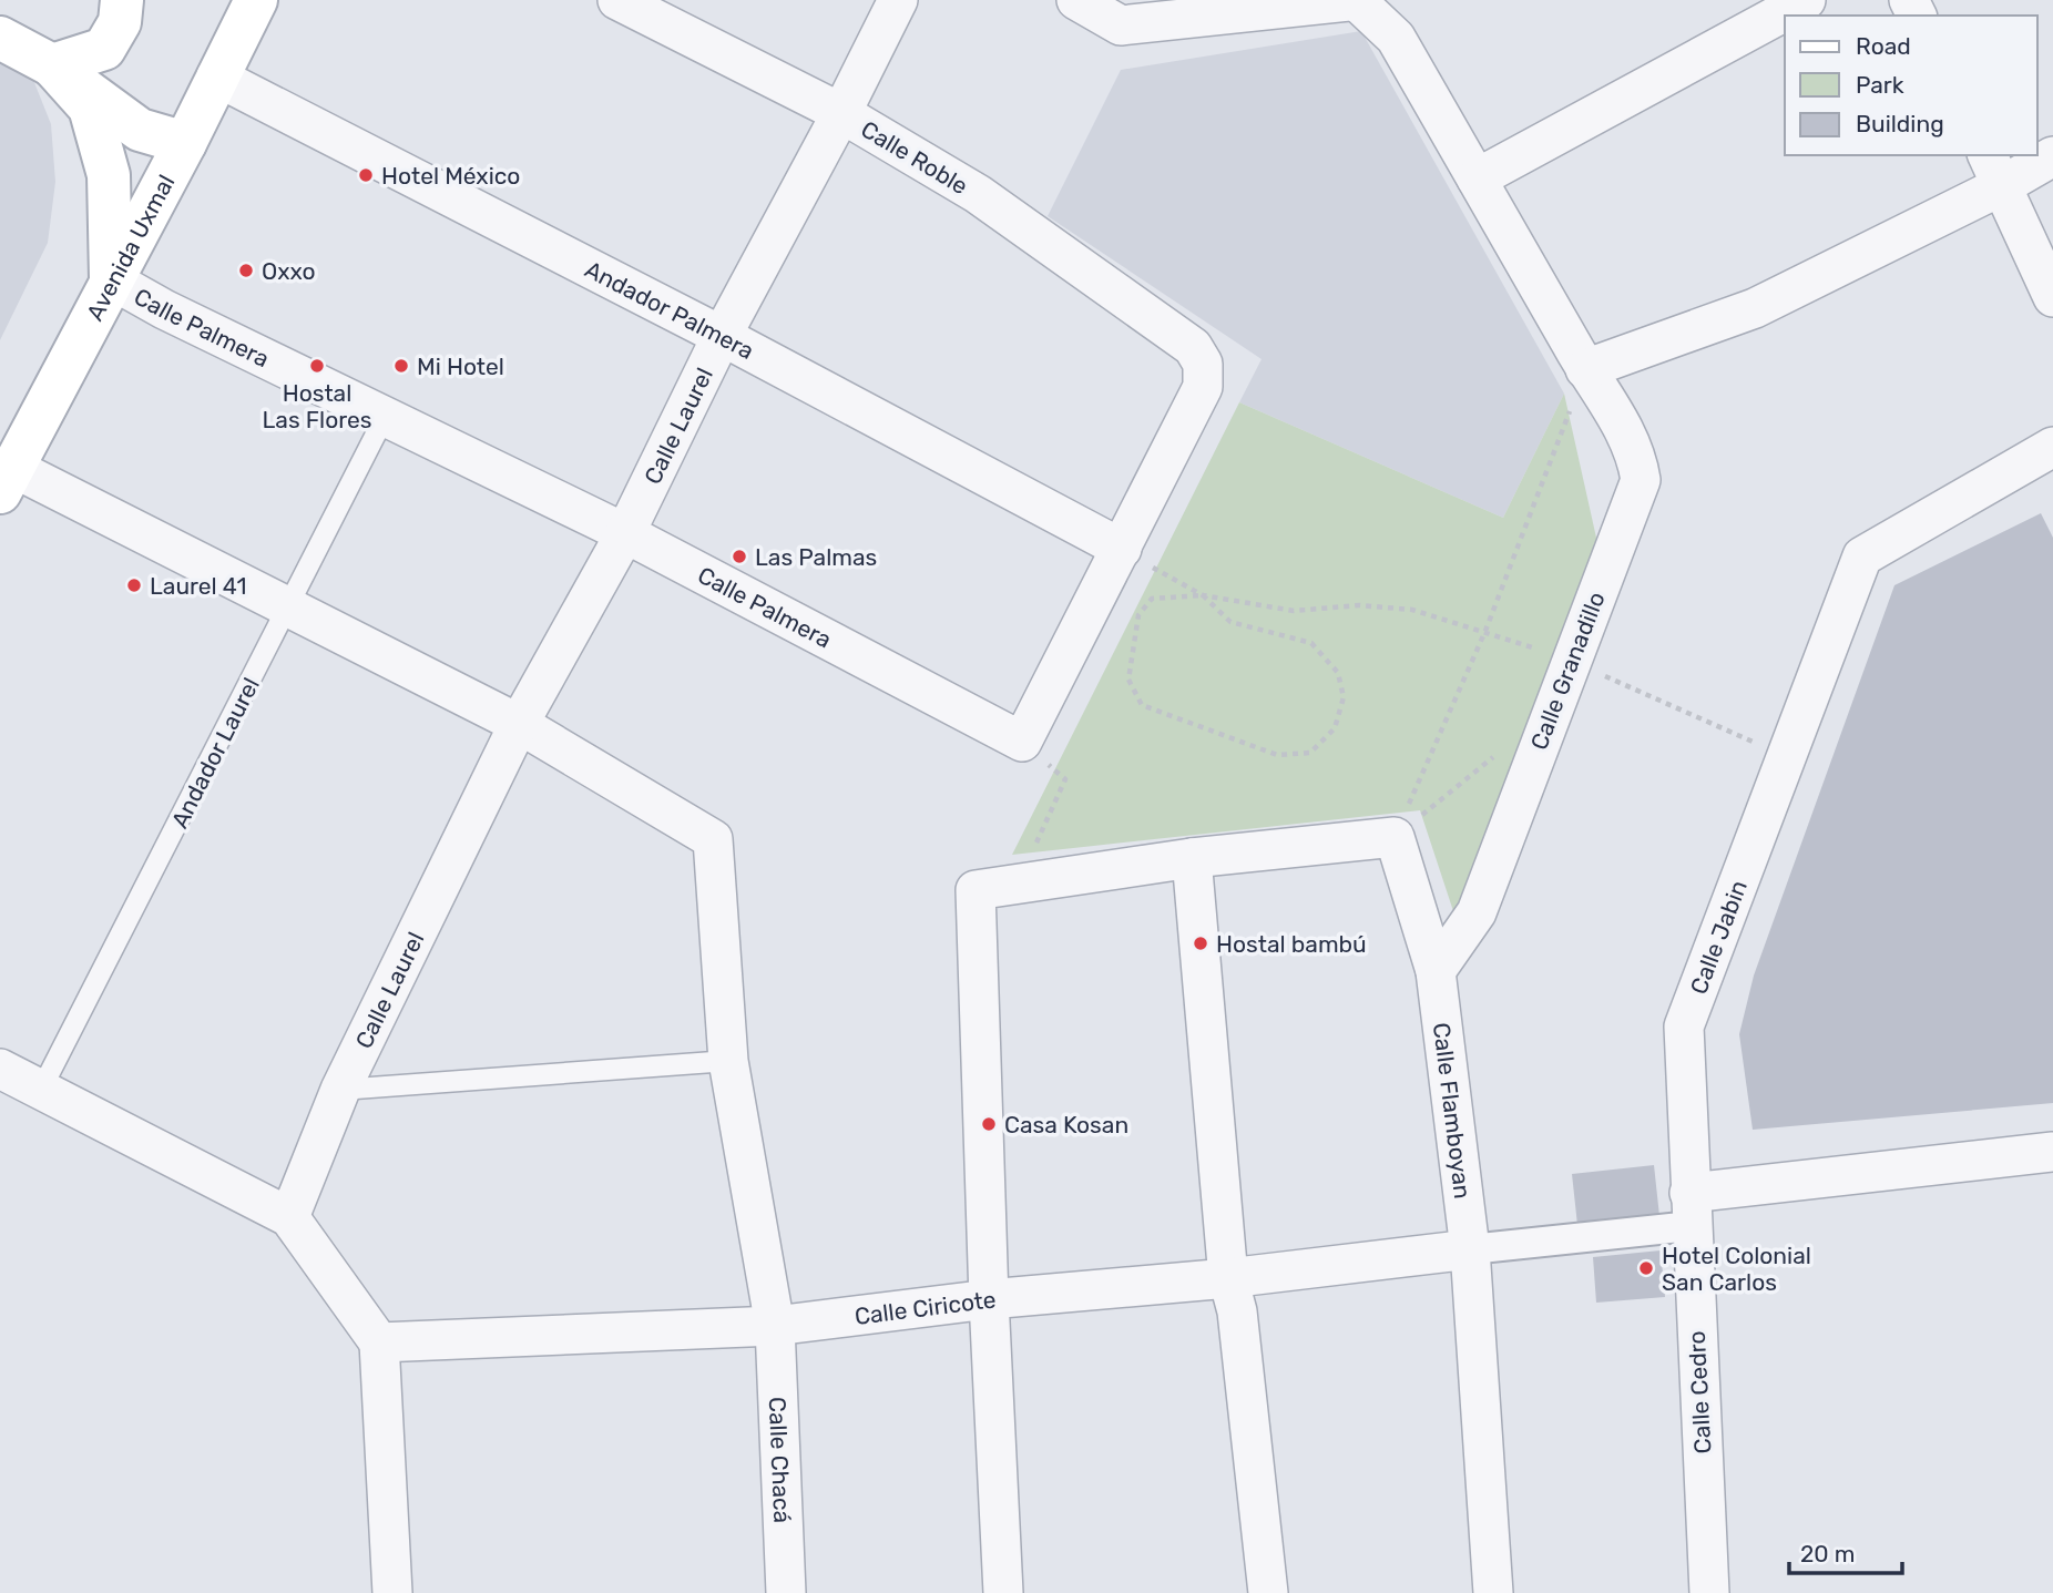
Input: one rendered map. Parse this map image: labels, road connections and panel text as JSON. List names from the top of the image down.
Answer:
{
  "streets": {
    "main road": ["Avenida Uxmal"],
    "street": [
      "Calle Roble",
      "Andador Palmera",
      "Calle Palmera",
      "Calle Laurel",
      "Calle Granadillo",
      "Calle Jabin",
      "Calle Flamboyan",
      "Calle Ciricote",
      "Calle Cedro",
      "Calle Chacá"
    ],
    "lane": ["Andador Laurel"]
  },
  "crossings": [
    ["Calle Roble", "Andador Palmera"],
    ["Calle Roble", "Calle Laurel"],
    ["Avenida Uxmal", "Andador Palmera"],
    ["Avenida Uxmal", "Calle Palmera"],
    ["Andador Palmera", "Calle Laurel"],
    ["Calle Palmera", "Calle Laurel"],
    ["Calle Palmera", "Andador Laurel"],
    ["Calle Granadillo", "Calle Flamboyan"],
    ["Calle Jabin", "Calle Cedro"],
    ["Calle Flamboyan", "Calle Ciricote"],
    ["Calle Ciricote", "Calle Chacá"]
  ],
  "places": [
    "Hotel México",
    "Oxxo",
    "Hostal Las Flores",
    "Mi Hotel",
    "Las Palmas",
    "Laurel 41",
    "Hostal bambú",
    "Casa Kosan",
    "Hotel Colonial San Carlos"
  ],
  "legend": ["Road", "Park", "Building"],
  "scale_bar": "20 m"
}
